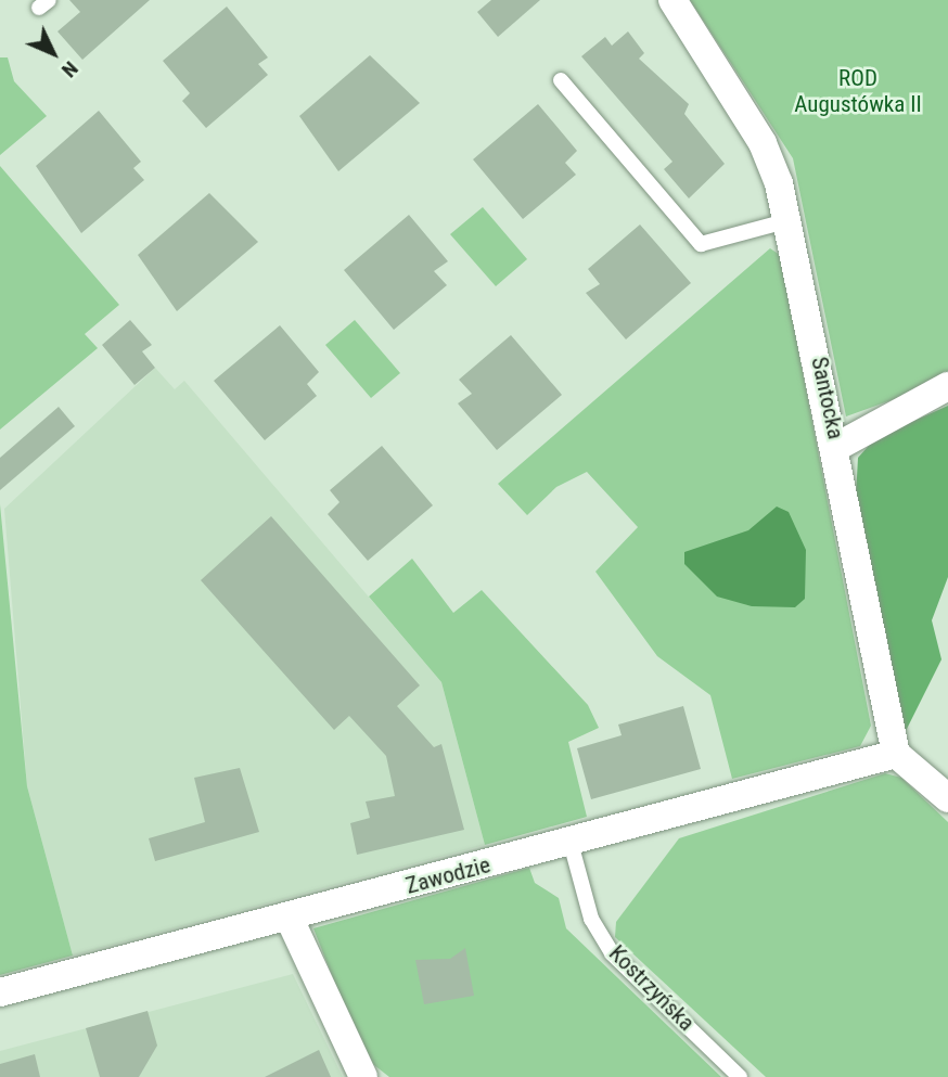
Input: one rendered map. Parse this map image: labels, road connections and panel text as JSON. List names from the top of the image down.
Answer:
{
  "streets": {
    "street": ["Santocka", "Zawodzie"],
    "lane": ["Kostrzyńska"]
  },
  "crossings": [
    ["Santocka", "Zawodzie"],
    ["Zawodzie", "Kostrzyńska"]
  ],
  "parks": ["ROD Augustówka II"],
  "north": "bottom right"
}
